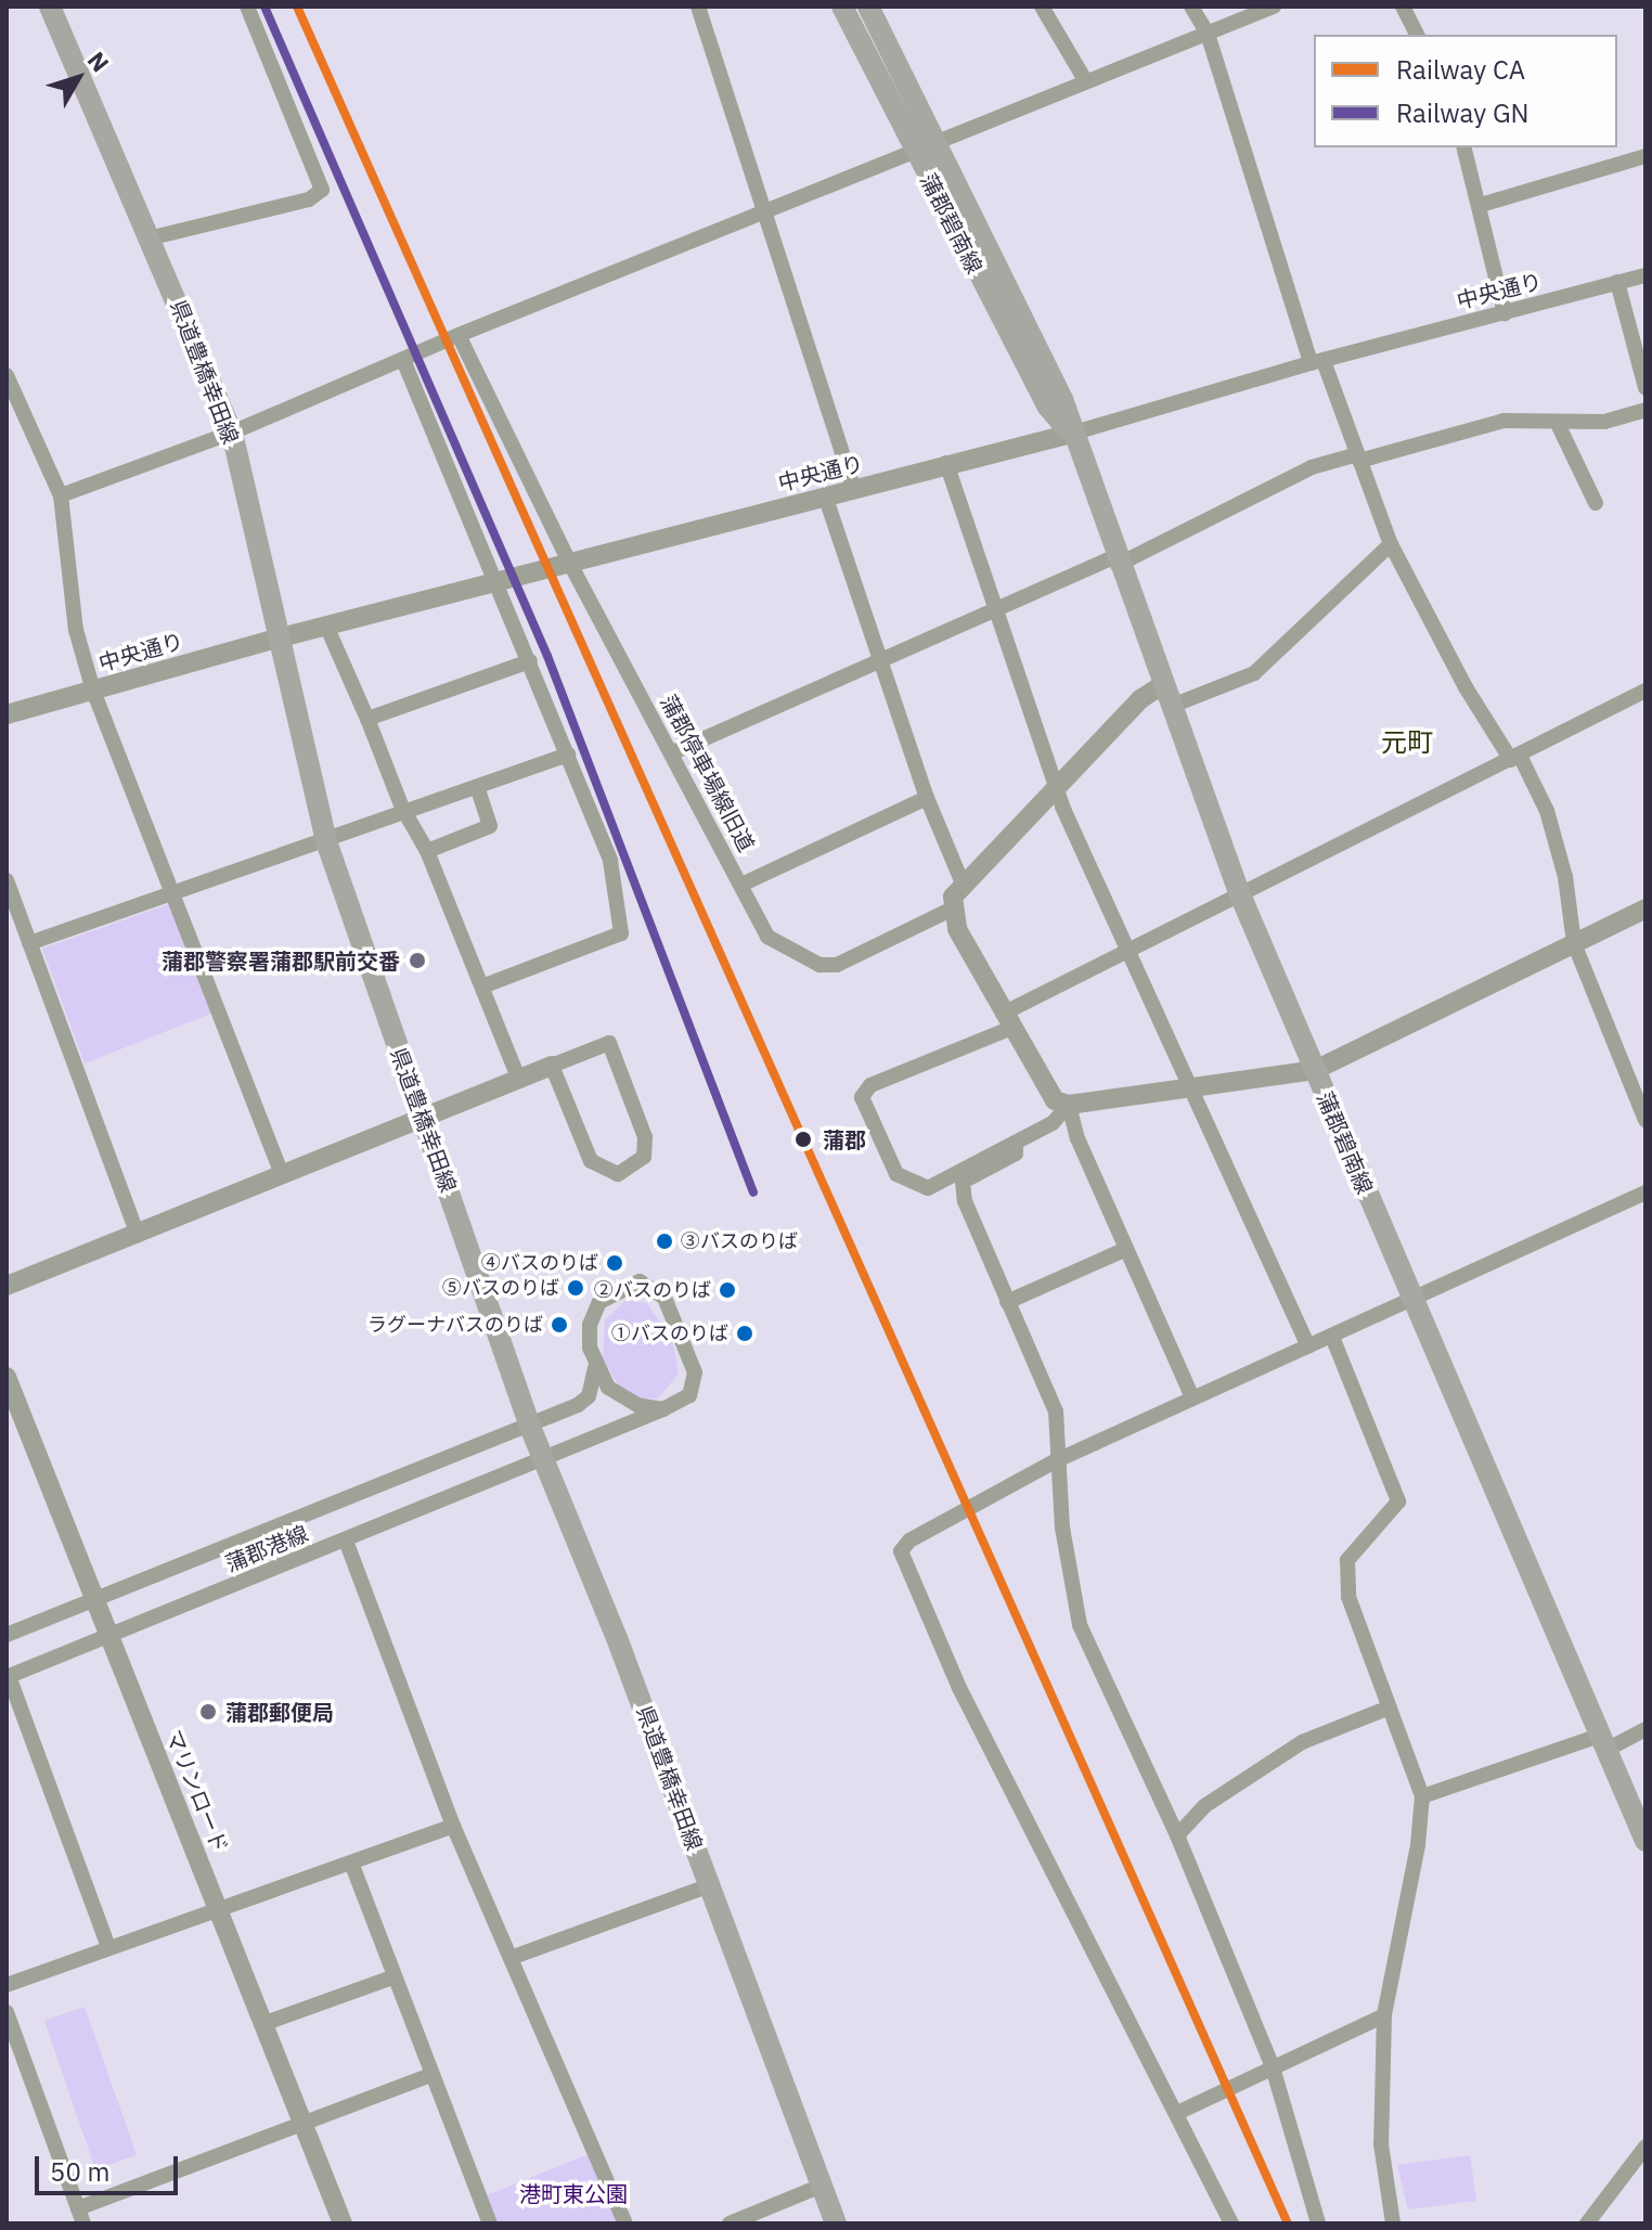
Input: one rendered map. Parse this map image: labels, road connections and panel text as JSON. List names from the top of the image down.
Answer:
{
  "streets": {
    "main road": ["蒲郡碧南線", "県道豊橋幸田線"],
    "street": [
      "中央通り",
      "蒲郡停車場線旧道",
      "蒲郡港線",
      "マリンロード"
    ]
  },
  "crossings": [
    ["蒲郡碧南線", "中央通り"],
    ["中央通り", "県道豊橋幸田線"],
    ["中央通り", "蒲郡停車場線旧道"],
    ["県道豊橋幸田線", "蒲郡港線"],
    ["蒲郡港線", "マリンロード"]
  ],
  "districts": ["元町"],
  "parks": ["港町東公園"],
  "places": [
    "蒲郡警察署蒲郡駅前交番",
    "蒲郡",
    "③バスのりば",
    "④バスのりば",
    "⑤バスのりば",
    "②バスのりば",
    "ラグーナバスのりば",
    "①バスのりば",
    "蒲郡郵便局"
  ],
  "lines": ["rail line CA", "rail line GN"],
  "legend": ["Railway CA", "Railway GN"],
  "scale_bar": "50 m",
  "north": "top right"
}
